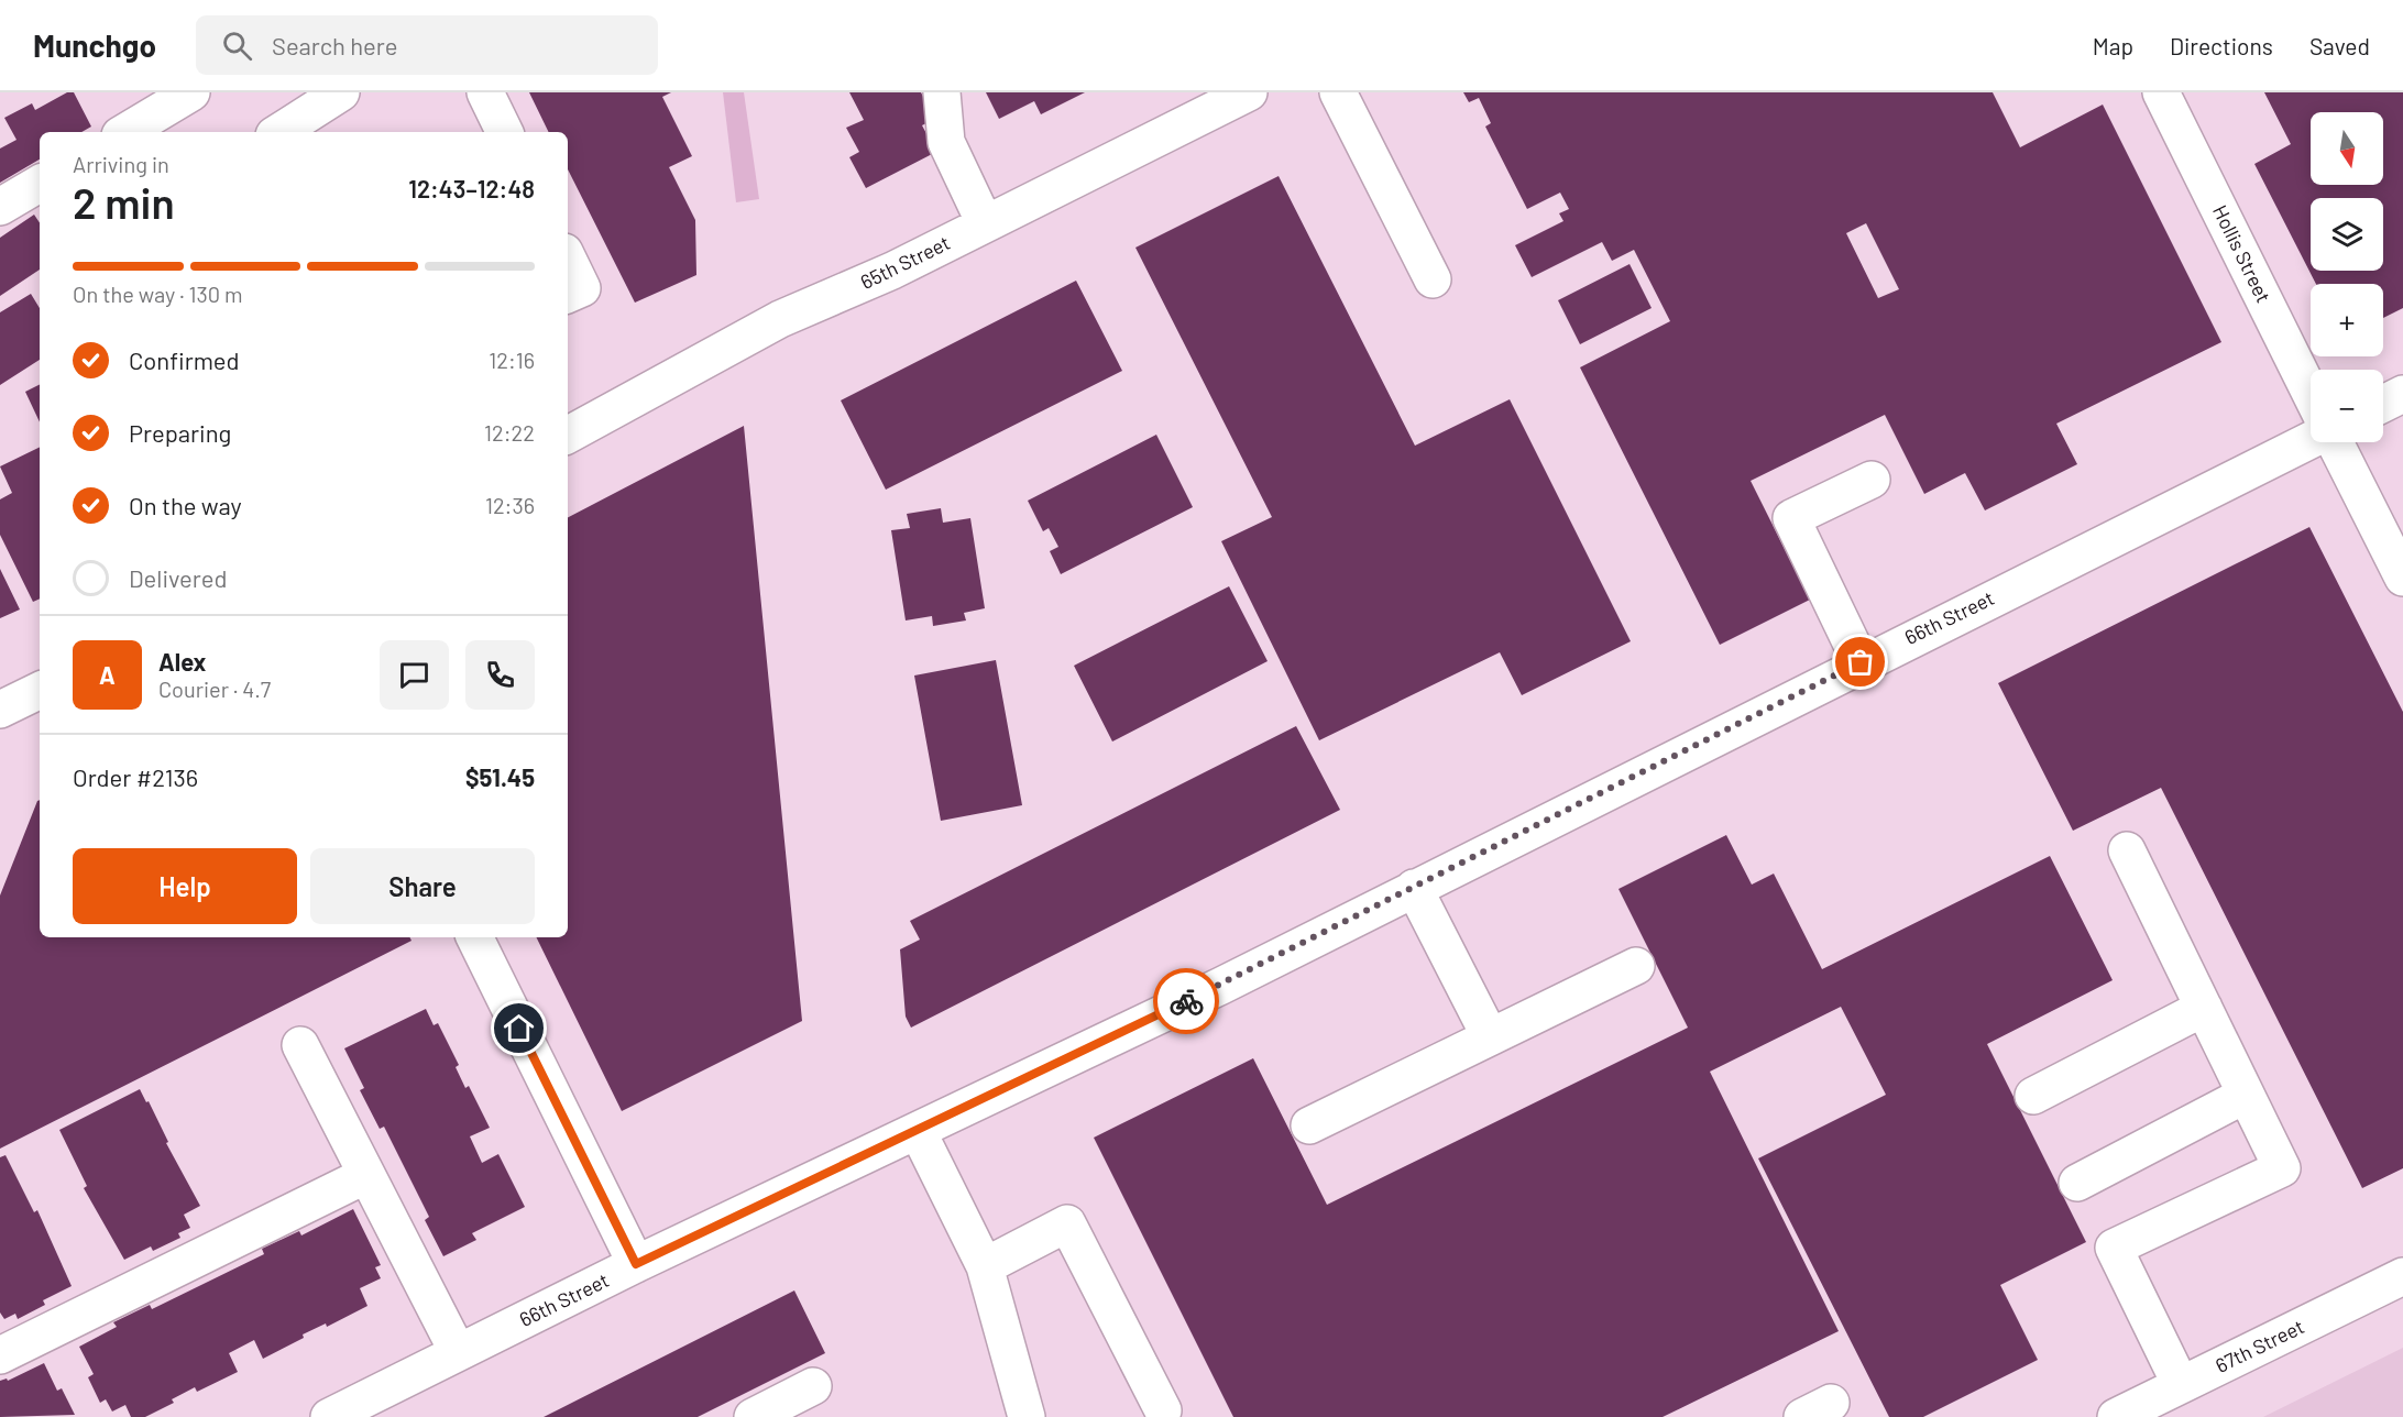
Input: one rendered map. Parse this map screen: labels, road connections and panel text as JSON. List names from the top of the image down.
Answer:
{
  "streets": {
    "street": [
      "Hollis Street",
      "65th Street",
      "66th Street",
      "67th Street"
    ]
  },
  "north": "bottom",
  "page": {
    "header": "Munchgo",
    "search": "Search here",
    "nav": ["Map", "Directions", "Saved"],
    "map_buttons": ["+", "−"],
    "heading": ["2 min", "Arriving in", "12:43–12:48"],
    "panel": [
      "Alex",
      "Courier · 4.7",
      "Order #2136",
      "$51.45"
    ],
    "bar": "On the way · 130 m",
    "list": [
      ["Confirmed", "12:16"],
      ["Preparing", "12:22"],
      ["On the way", "12:36"],
      "Delivered"
    ],
    "round": "A",
    "buttons": ["Help", "Share"]
  }
}
